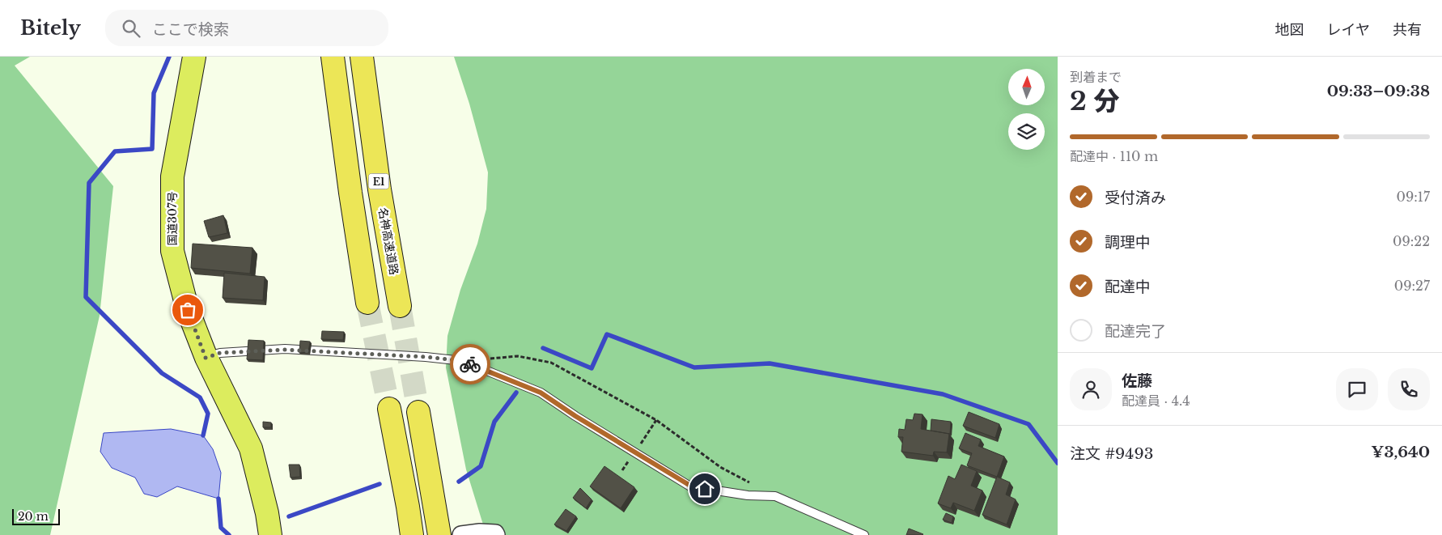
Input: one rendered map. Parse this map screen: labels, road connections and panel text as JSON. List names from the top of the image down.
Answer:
{
  "streets": {
    "highway": ["E1", "国道307号", "名神高速道路"]
  },
  "scale_bar": "20 m",
  "north": "top",
  "page": {
    "header": "Bitely",
    "search": "ここで検索",
    "nav": ["地図", "レイヤ", "共有"],
    "heading": ["2 分", "到着まで", "09:33–09:38"],
    "panel": [
      "佐藤",
      "配達員 · 4.4",
      "注文 #9493",
      "¥3,640"
    ],
    "bar": "配達中 · 110 m",
    "list": [
      ["受付済み", "09:17"],
      ["調理中", "09:22"],
      ["配達中", "09:27"],
      "配達完了"
    ],
    "scale": "20 m"
  }
}
